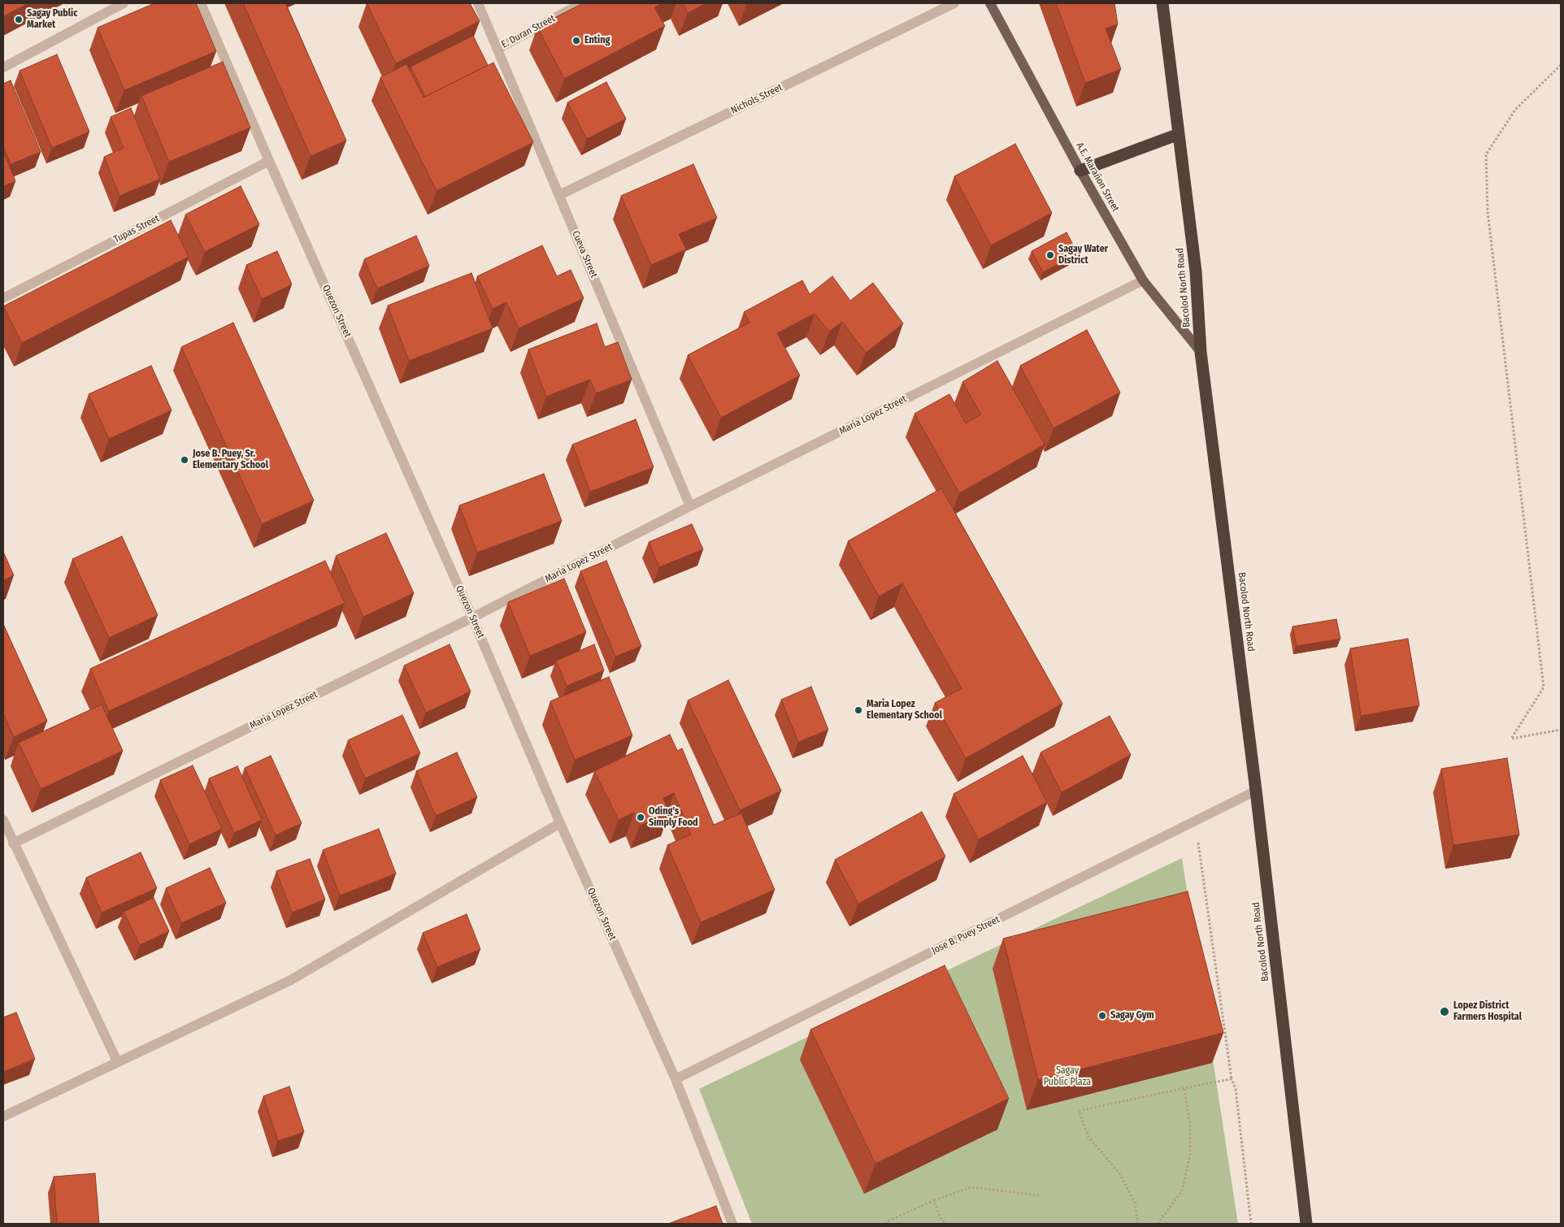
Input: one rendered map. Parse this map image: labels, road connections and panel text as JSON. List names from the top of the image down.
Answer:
{
  "streets": {
    "highway": ["Bacolod North Road"],
    "main road": ["A.E. Marañon Street"],
    "street": [
      "E. Duran Street",
      "Nichols Street",
      "Tupas Street",
      "Cueva Street",
      "Quezon Street",
      "Maria Lopez Street",
      "Jose B. Puey Street"
    ]
  },
  "crossings": [
    ["E. Duran Street", "Cueva Street"],
    ["Nichols Street", "Cueva Street"],
    ["A.E. Marañon Street", "Bacolod North Road"],
    ["A.E. Marañon Street", "Maria Lopez Street"],
    ["Tupas Street", "Quezon Street"],
    ["Cueva Street", "Maria Lopez Street"],
    ["Bacolod North Road", "Jose B. Puey Street"],
    ["Quezon Street", "Maria Lopez Street"],
    ["Quezon Street", "Jose B. Puey Street"]
  ],
  "parks": ["Sagay Public Plaza"],
  "places": [
    "Sagay Public Market",
    "Enting",
    "Sagay Water District",
    "Jose B. Puey, Sr. Elementary School",
    "Maria Lopez Elementary School",
    "Oding's Simply Food",
    "Lopez District Farmers Hospital",
    "Sagay Gym"
  ]
}
